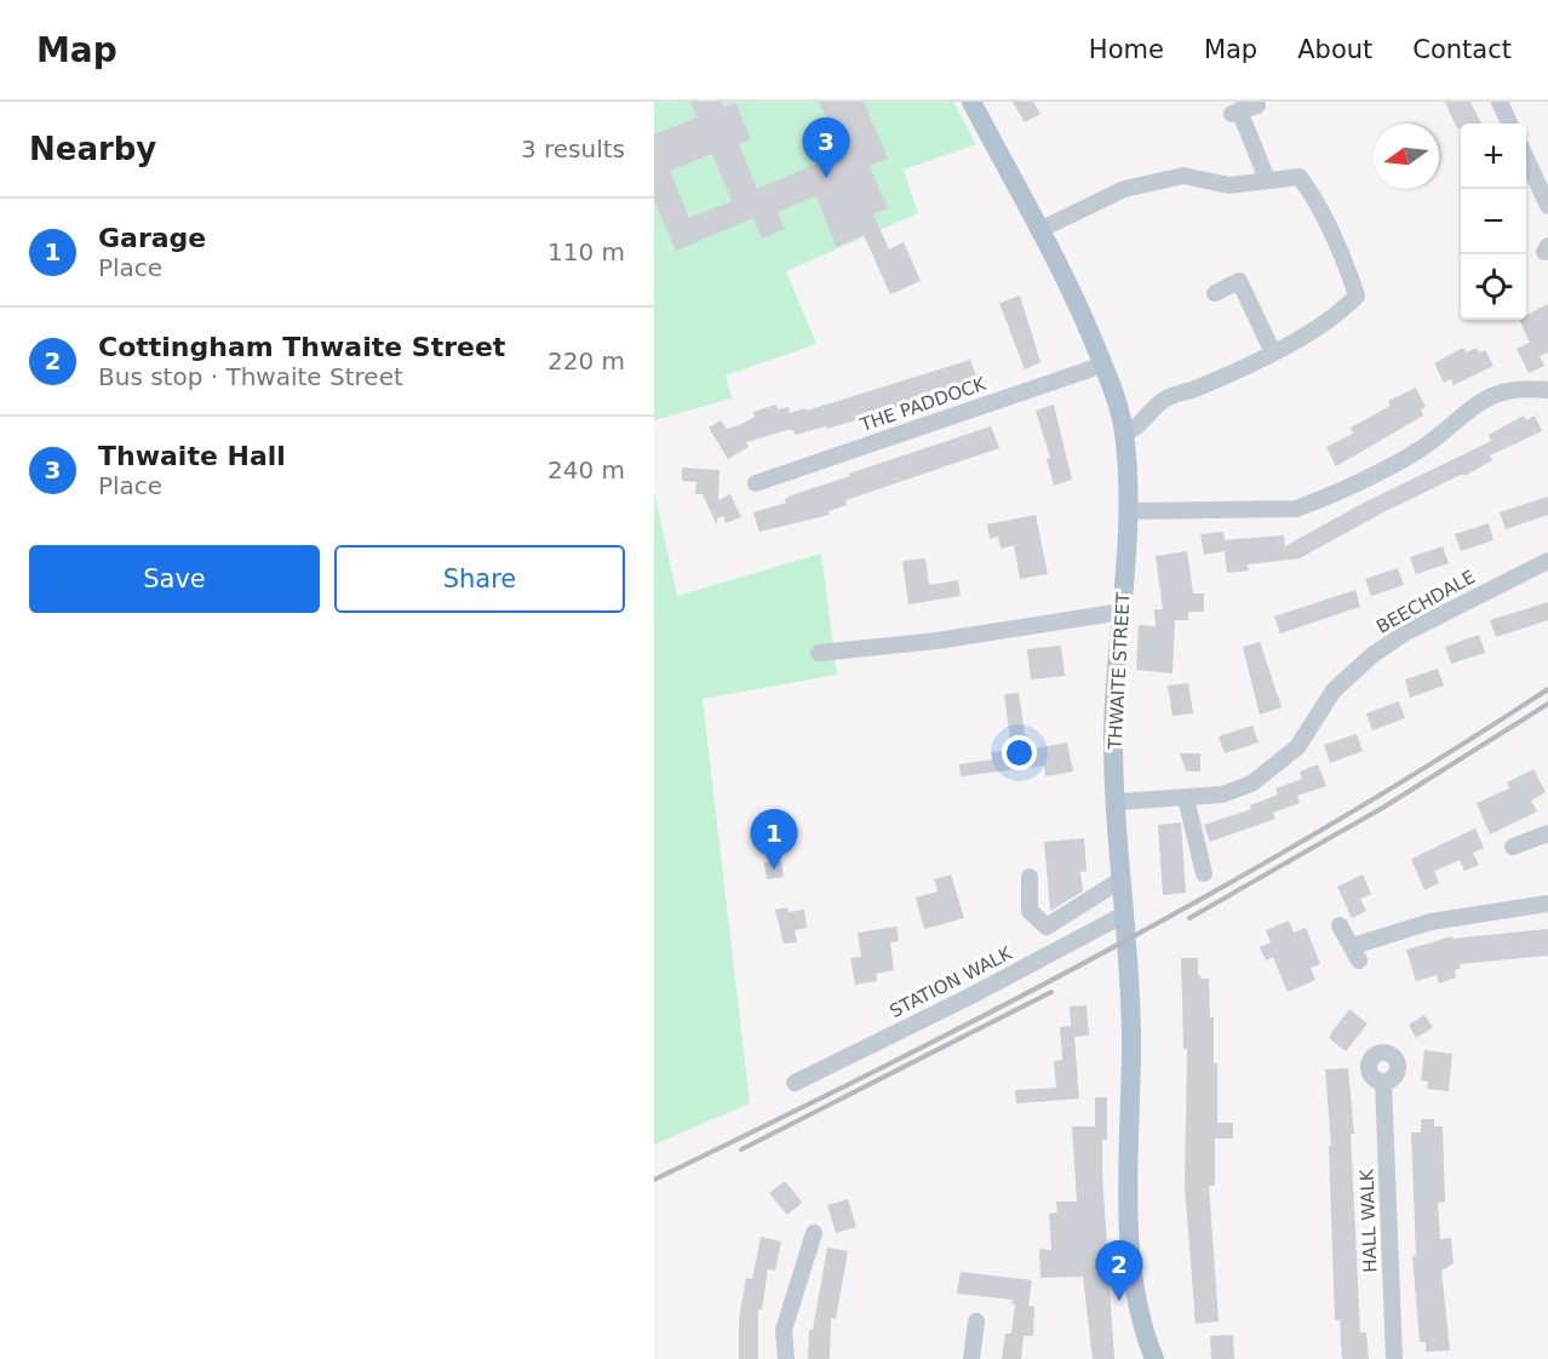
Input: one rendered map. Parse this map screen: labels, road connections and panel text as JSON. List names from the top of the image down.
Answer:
{
  "streets": {
    "main road": ["THWAITE STREET"],
    "street": [
      "THE PADDOCK",
      "BEECHDALE",
      "STATION WALK",
      "HALL WALK"
    ]
  },
  "crossings": [
    ["THE PADDOCK", "THWAITE STREET"],
    ["BEECHDALE", "THWAITE STREET"],
    ["THWAITE STREET", "STATION WALK"]
  ],
  "north": "left",
  "page": {
    "header": "Map",
    "nav": [
      "Home",
      "Map",
      "About",
      "Contact"
    ],
    "heading": ["Nearby", "3 results"],
    "pins": ["3", "1", "2"],
    "map_buttons": ["+", "−"],
    "list": [
      {
        "mark": "1",
        "name": "Garage",
        "note": "Place",
        "value": "110 m"
      },
      {
        "mark": "2",
        "name": "Cottingham Thwaite Street",
        "note": "Bus stop · Thwaite Street",
        "value": "220 m"
      },
      {
        "mark": "3",
        "name": "Thwaite Hall",
        "note": "Place",
        "value": "240 m"
      }
    ],
    "buttons": ["Save", "Share"]
  }
}
